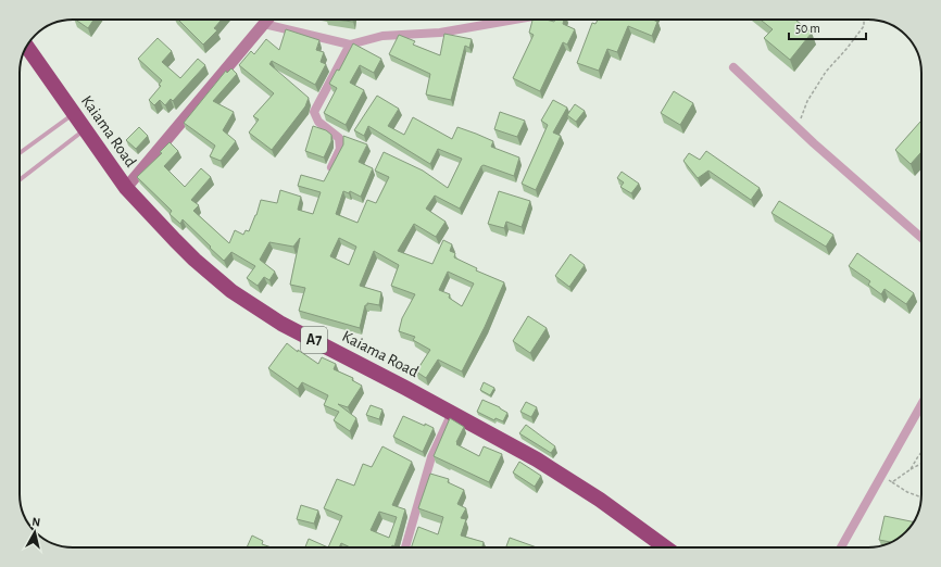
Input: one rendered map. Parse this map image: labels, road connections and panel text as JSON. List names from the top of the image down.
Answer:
{
  "streets": {
    "highway": ["Kaiama Road", "A7"]
  },
  "scale_bar": "50 m",
  "north": "top"
}
